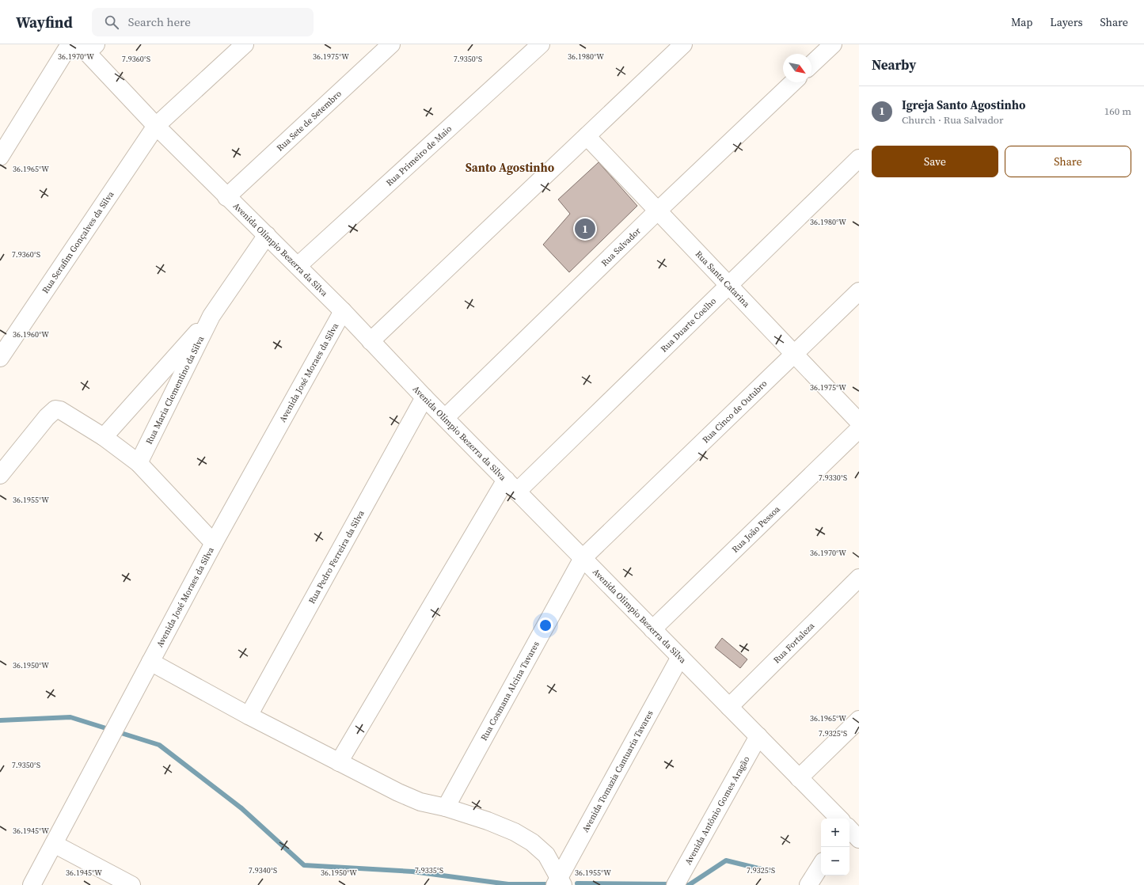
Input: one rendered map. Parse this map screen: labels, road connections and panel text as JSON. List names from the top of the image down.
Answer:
{
  "streets": {
    "street": [
      "Rua Sete de Setembro",
      "Rua Primeiro de Maio",
      "Rua Serafim Gonçalves da Silva",
      "Rua Salvador",
      "Avenida Olímpio Bezerra da Silva",
      "Rua Santa Catarina",
      "Rua Duarte Coelho",
      "Avenida José Moraes da Silva",
      "Rua Maria Clementino da Silva",
      "Rua Cinco de Outubro",
      "Rua João Pessoa",
      "Rua Pedro Ferreira da Silva",
      "Rua Fortaleza",
      "Rua Cosmana Alcina Tavares",
      "Avenida Tomazia Cantuaria Tavares",
      "Avenida Antônio Gomes Aragão"
    ]
  },
  "crossings": [
    ["Rua Sete de Setembro", "Avenida Olímpio Bezerra da Silva"],
    ["Rua Primeiro de Maio", "Avenida Olímpio Bezerra da Silva"],
    ["Rua Serafim Gonçalves da Silva", "Avenida Olímpio Bezerra da Silva"],
    ["Rua Salvador", "Avenida Olímpio Bezerra da Silva"],
    ["Rua Salvador", "Rua Santa Catarina"],
    ["Avenida Olímpio Bezerra da Silva", "Rua Duarte Coelho"],
    ["Avenida Olímpio Bezerra da Silva", "Avenida José Moraes da Silva"],
    ["Avenida Olímpio Bezerra da Silva", "Rua Maria Clementino da Silva"],
    ["Avenida Olímpio Bezerra da Silva", "Rua Cinco de Outubro"],
    ["Avenida Olímpio Bezerra da Silva", "Rua João Pessoa"],
    ["Avenida Olímpio Bezerra da Silva", "Rua Pedro Ferreira da Silva"],
    ["Avenida Olímpio Bezerra da Silva", "Rua Fortaleza"],
    ["Avenida Olímpio Bezerra da Silva", "Rua Cosmana Alcina Tavares"],
    ["Avenida Olímpio Bezerra da Silva", "Avenida Tomazia Cantuaria Tavares"],
    ["Avenida Olímpio Bezerra da Silva", "Avenida Antônio Gomes Aragão"],
    ["Rua Santa Catarina", "Rua Duarte Coelho"],
    ["Rua Santa Catarina", "Rua Cinco de Outubro"],
    ["Rua Cinco de Outubro", "Rua Cosmana Alcina Tavares"]
  ],
  "districts": ["Santo Agostinho"],
  "north": "bottom right",
  "page": {
    "header": "Wayfind",
    "search": "Search here",
    "nav": ["Map", "Layers", "Share"],
    "heading": "Nearby",
    "list": [
      {
        "mark": "1",
        "name": "Igreja Santo Agostinho",
        "note": "Church · Rua Salvador",
        "value": "160 m"
      }
    ],
    "buttons": ["Save", "Share"],
    "pins": "1",
    "map_buttons": ["+", "−"]
  },
  "coordinates": [
    "36.1970°W",
    "36.1975°W",
    "36.1980°W",
    "7.9350°S",
    "7.9360°S",
    "36.1965°W",
    "36.1960°W",
    "7.9330°S",
    "36.1955°W",
    "36.1950°W",
    "7.9325°S",
    "36.1945°W",
    "7.9340°S",
    "7.9335°S"
  ]
}
